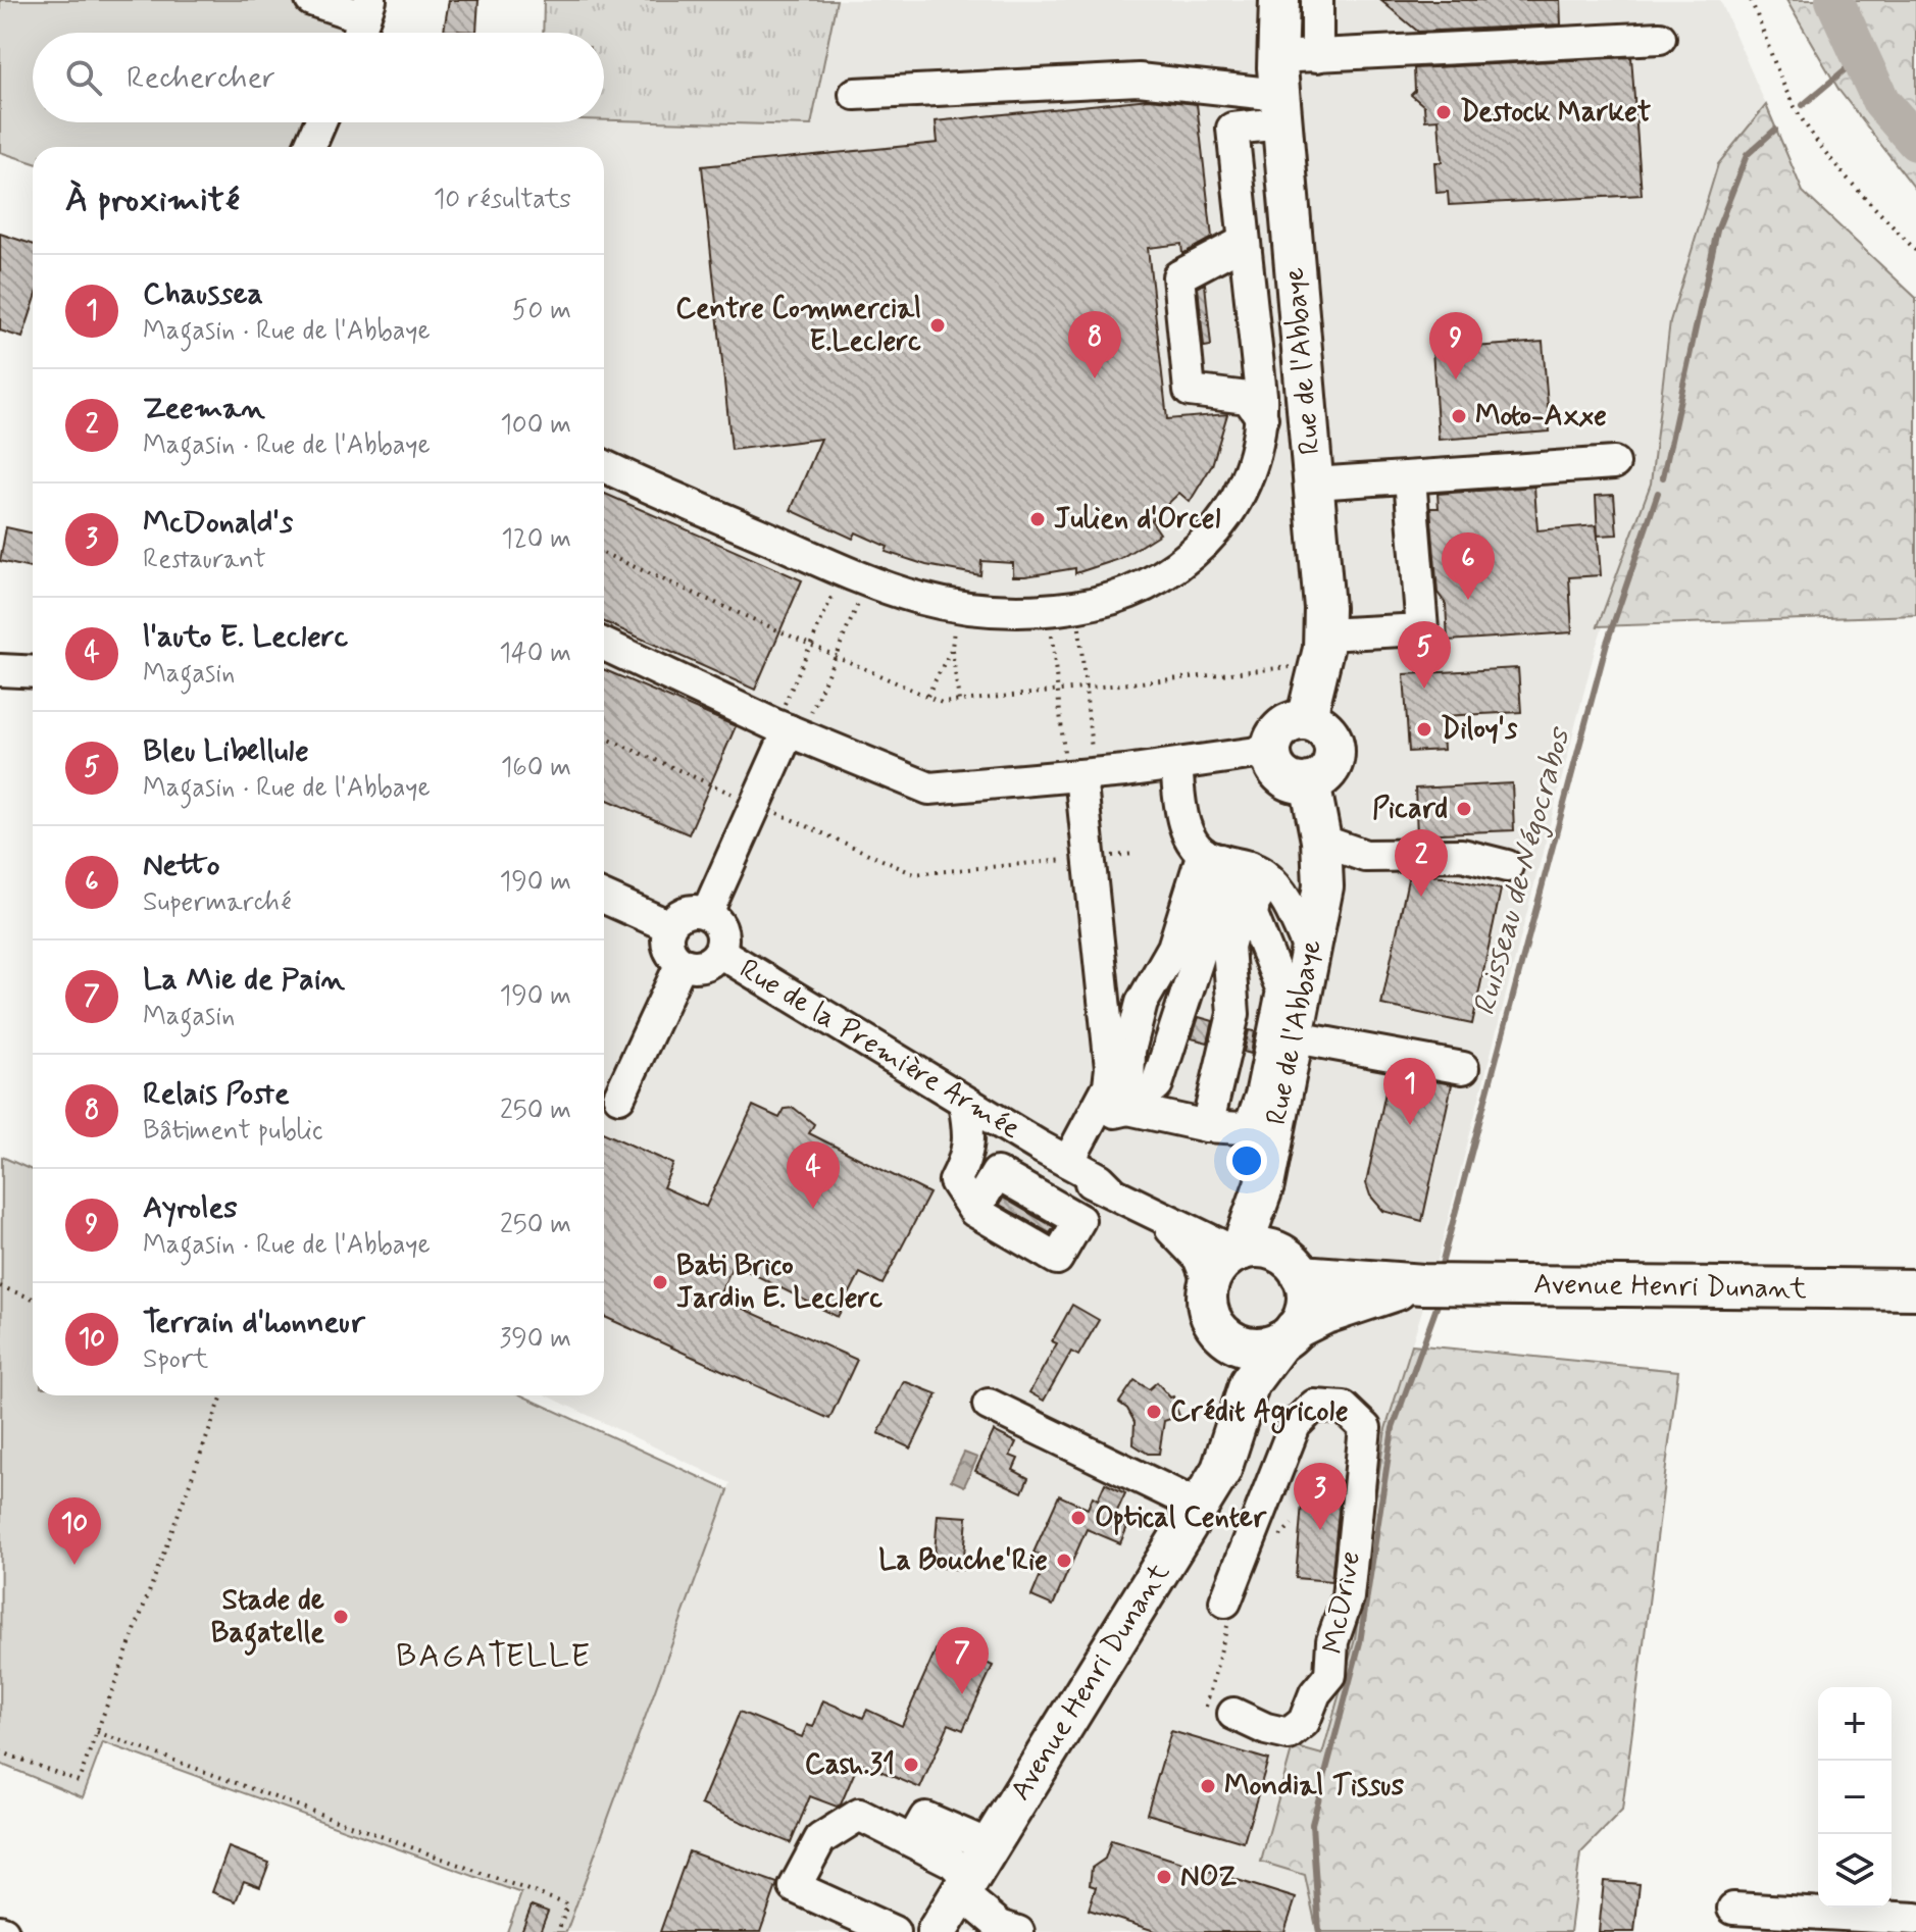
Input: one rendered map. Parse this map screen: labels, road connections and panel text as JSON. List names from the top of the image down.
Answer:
{
  "streets": {
    "main road": ["Rue de l'Abbaye", "Avenue Henri Dunant"],
    "street": ["Rue de la Première Armée", "McDrive"]
  },
  "crossings": [
    ["Rue de l'Abbaye", "Rue de la Première Armée"],
    ["Rue de l'Abbaye", "Avenue Henri Dunant"],
    ["Rue de la Première Armée", "Avenue Henri Dunant"]
  ],
  "districts": ["BAGATELLE"],
  "water": ["Ruisseau de Négocrabos"],
  "places": [
    "Destock Market",
    "Centre Commercial E.Leclerc",
    "Moto-Axxe",
    "Julien d'Orcel",
    "Diloy's",
    "Picard",
    "Bati Brico Jardin E. Leclerc",
    "Crédit Agricole",
    "Optical Center",
    "La Bouche'Rie",
    "Stade de Bagatelle",
    "Cash.31",
    "Mondial Tissus",
    "NOZ"
  ],
  "page": {
    "search": "Rechercher",
    "heading": ["À proximité", "10 résultats"],
    "list": [
      {
        "mark": "1",
        "name": "Chaussea",
        "note": "Magasin · Rue de l'Abbaye",
        "value": "50 m"
      },
      {
        "mark": "2",
        "name": "Zeeman",
        "note": "Magasin · Rue de l'Abbaye",
        "value": "100 m"
      },
      {
        "mark": "3",
        "name": "McDonald's",
        "note": "Restaurant",
        "value": "120 m"
      },
      {
        "mark": "4",
        "name": "l'auto E. Leclerc",
        "note": "Magasin",
        "value": "140 m"
      },
      {
        "mark": "5",
        "name": "Bleu Libellule",
        "note": "Magasin · Rue de l'Abbaye",
        "value": "160 m"
      },
      {
        "mark": "6",
        "name": "Netto",
        "note": "Supermarché",
        "value": "190 m"
      },
      {
        "mark": "7",
        "name": "La Mie de Pain",
        "note": "Magasin",
        "value": "190 m"
      },
      {
        "mark": "8",
        "name": "Relais Poste",
        "note": "Bâtiment public",
        "value": "250 m"
      },
      {
        "mark": "9",
        "name": "Ayroles",
        "note": "Magasin · Rue de l'Abbaye",
        "value": "250 m"
      },
      {
        "mark": "10",
        "name": "Terrain d'honneur",
        "note": "Sport",
        "value": "390 m"
      }
    ],
    "pins": [
      "8",
      "9",
      "6",
      "5",
      "2",
      "1",
      "4",
      "3",
      "10",
      "7"
    ],
    "map_buttons": ["+", "−"]
  }
}
